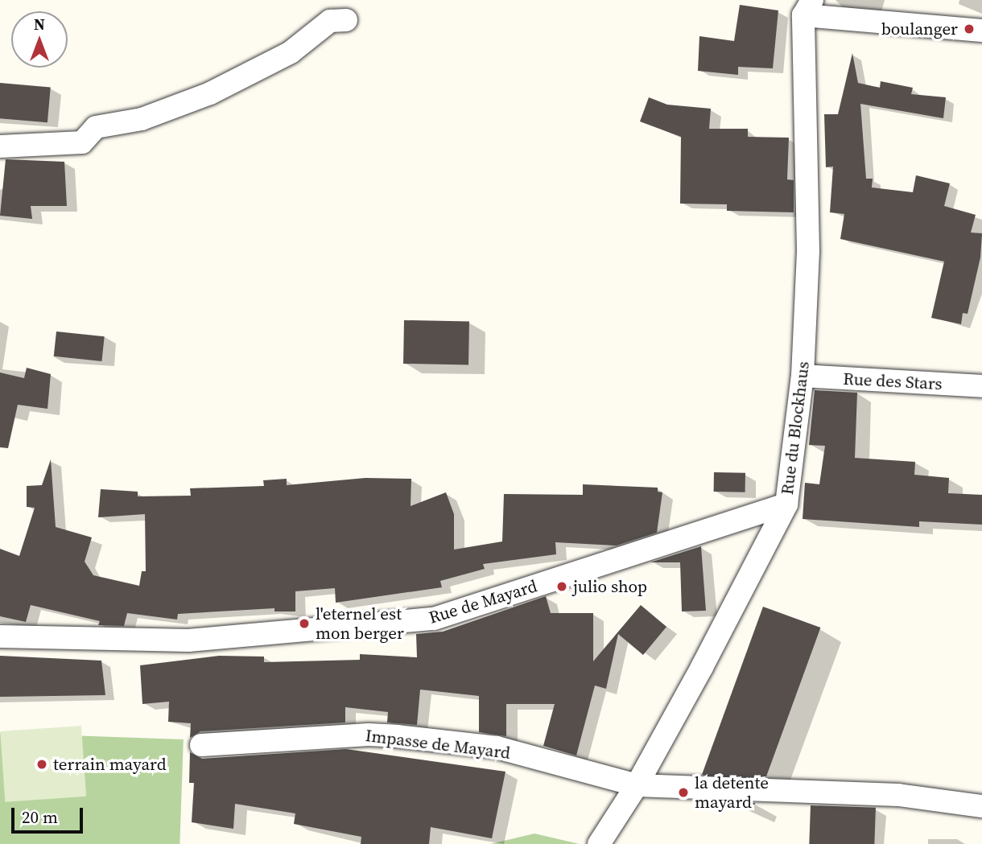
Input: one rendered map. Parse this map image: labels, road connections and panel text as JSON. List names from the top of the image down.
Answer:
{
  "streets": {
    "street": [
      "Rue des Stars",
      "Rue du Blockhaus",
      "Rue de Mayard",
      "Impasse de Mayard"
    ]
  },
  "crossings": [
    ["Rue des Stars", "Rue du Blockhaus"],
    ["Rue du Blockhaus", "Rue de Mayard"],
    ["Rue du Blockhaus", "Impasse de Mayard"]
  ],
  "places": [
    "boulanger",
    "julio shop",
    "l'eternel est mon berger",
    "terrain mayard",
    "la detente mayard"
  ],
  "scale_bar": "20 m",
  "north": "top"
}
